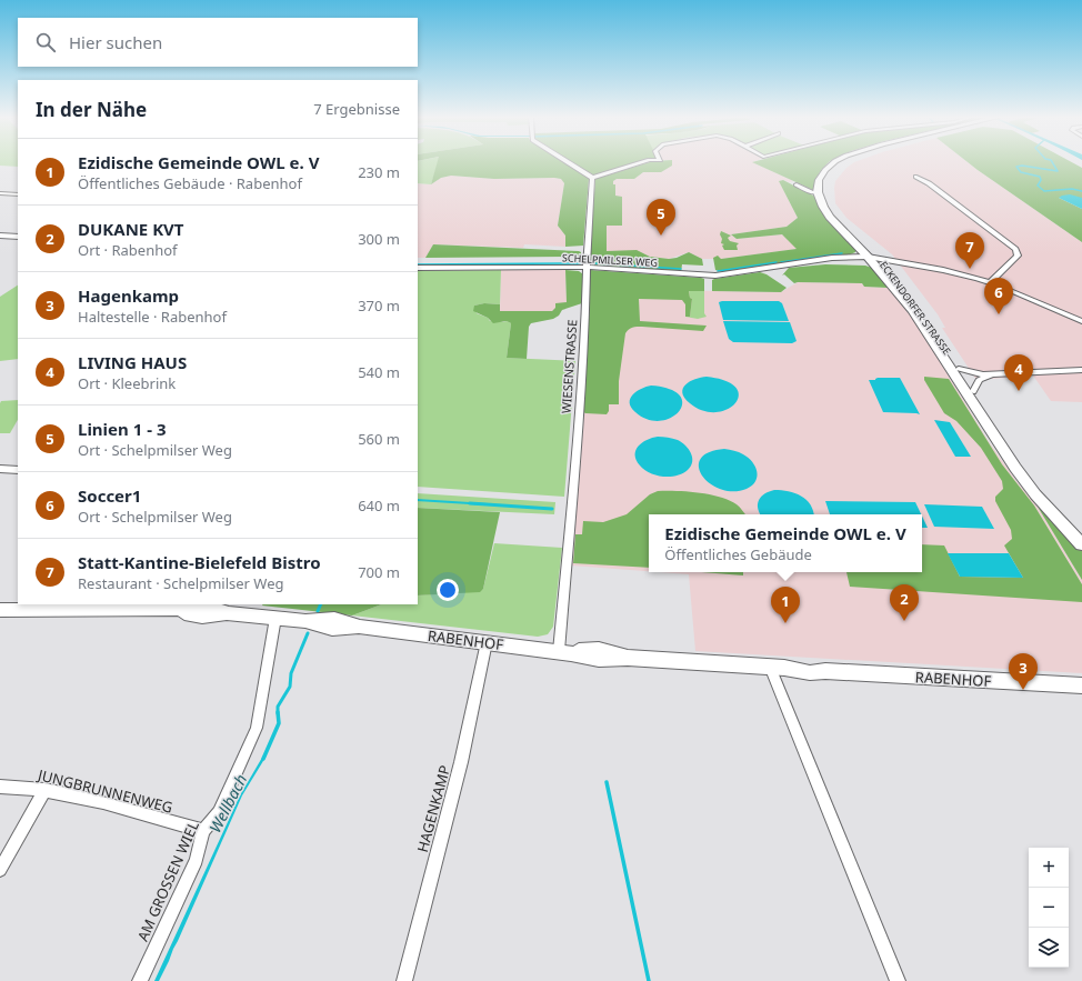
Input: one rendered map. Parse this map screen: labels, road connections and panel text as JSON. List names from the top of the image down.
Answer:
{
  "streets": {
    "main road": ["ECKENDORFER STRASSE", "RABENHOF"],
    "street": [
      "SCHELPMILSER WEG",
      "WIESENSTRASSE",
      "JUNGBRUNNENWEG",
      "HAGENKAMP",
      "AM GROSSEN WIEL"
    ]
  },
  "crossings": [
    ["SCHELPMILSER WEG", "ECKENDORFER STRASSE"],
    ["SCHELPMILSER WEG", "WIESENSTRASSE"],
    ["WIESENSTRASSE", "RABENHOF"],
    ["RABENHOF", "HAGENKAMP"],
    ["RABENHOF", "AM GROSSEN WIEL"],
    ["JUNGBRUNNENWEG", "AM GROSSEN WIEL"]
  ],
  "water": ["Wellbach"],
  "page": {
    "search": "Hier suchen",
    "heading": ["In der Nähe", "7 Ergebnisse"],
    "list": [
      {
        "mark": "1",
        "name": "Ezidische Gemeinde OWL e. V",
        "note": "Öffentliches Gebäude · Rabenhof",
        "value": "230 m"
      },
      {
        "mark": "2",
        "name": "DUKANE KVT",
        "note": "Ort · Rabenhof",
        "value": "300 m"
      },
      {
        "mark": "3",
        "name": "Hagenkamp",
        "note": "Haltestelle · Rabenhof",
        "value": "370 m"
      },
      {
        "mark": "4",
        "name": "LIVING HAUS",
        "note": "Ort · Kleebrink",
        "value": "540 m"
      },
      {
        "mark": "5",
        "name": "Linien 1 - 3",
        "note": "Ort · Schelpmilser Weg",
        "value": "560 m"
      },
      {
        "mark": "6",
        "name": "Soccer1",
        "note": "Ort · Schelpmilser Weg",
        "value": "640 m"
      },
      {
        "mark": "7",
        "name": "Statt-Kantine-Bielefeld Bistro",
        "note": "Restaurant · Schelpmilser Weg",
        "value": "700 m"
      }
    ],
    "pins": [
      "5",
      "7",
      "6",
      "4",
      "2",
      "1",
      "3"
    ],
    "popup": ["Ezidische Gemeinde OWL e. V", "Öffentliches Gebäude"],
    "map_buttons": ["+", "−"]
  }
}
